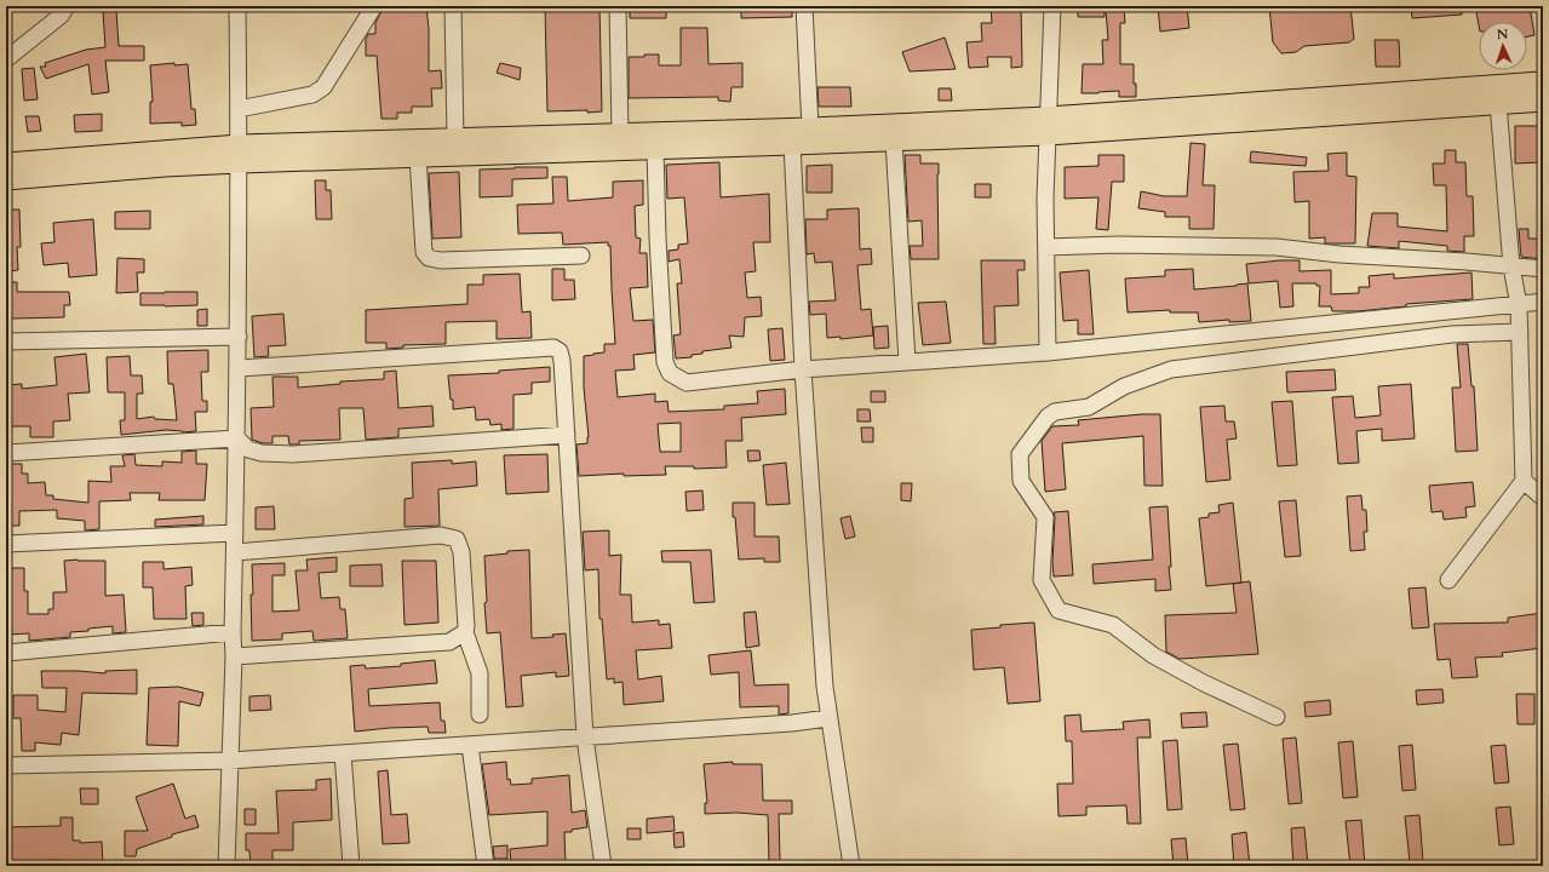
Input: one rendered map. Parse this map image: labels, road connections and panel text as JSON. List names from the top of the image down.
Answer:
{
  "north": "top"
}
